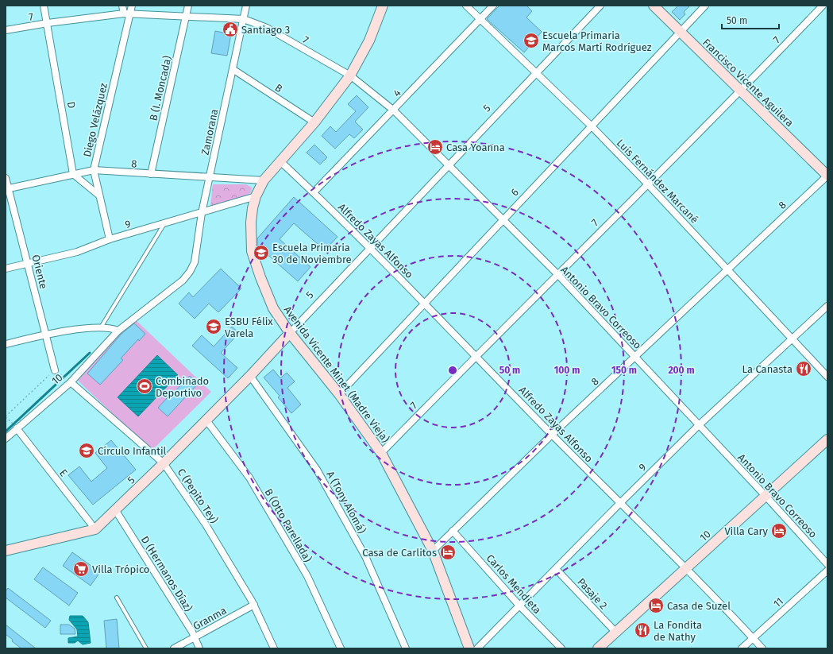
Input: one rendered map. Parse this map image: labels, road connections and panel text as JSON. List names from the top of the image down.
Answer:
{
  "streets": {
    "main road": [
      "Francisco Vicente Aguilera",
      "5",
      "Avenida Vicente Minet (Madre Vieja)",
      "10"
    ],
    "street": [
      "7",
      "B (I. Moncada)",
      "B",
      "4",
      "D",
      "Diego Velázquez",
      "Zamorana",
      "8",
      "Luis Fernández Marcané",
      "6",
      "9",
      "Alfredo Zayas Alfonso",
      "Oriente",
      "Antonio Bravo Correoso",
      "E",
      "C (Pepito Tey)",
      "A (Tony Alomá)",
      "B (Otto Parellada)",
      "D (Hermanos Díaz)",
      "Carlos Mendieta",
      "Pasaje 2",
      "11",
      "Granma"
    ]
  },
  "crossings": [
    ["7", "Francisco Vicente Aguilera"],
    ["7", "B (I. Moncada)"],
    ["7", "D"],
    ["7", "Diego Velázquez"],
    ["7", "Zamorana"],
    ["7", "Luis Fernández Marcané"],
    ["7", "Alfredo Zayas Alfonso"],
    ["7", "Antonio Bravo Correoso"],
    ["7", "Avenida Vicente Minet (Madre Vieja)"],
    ["Francisco Vicente Aguilera", "8"],
    ["Francisco Vicente Aguilera", "6"],
    ["B (I. Moncada)", "8"],
    ["B", "Zamorana"],
    ["B", "Avenida Vicente Minet (Madre Vieja)"],
    ["4", "Luis Fernández Marcané"],
    ["4", "Alfredo Zayas Alfonso"],
    ["4", "Antonio Bravo Correoso"],
    ["D", "8"],
    ["5", "Luis Fernández Marcané"],
    ["5", "Alfredo Zayas Alfonso"],
    ["5", "Antonio Bravo Correoso"],
    ["5", "Avenida Vicente Minet (Madre Vieja)"],
    ["5", "E"],
    ["5", "C (Pepito Tey)"],
    ["5", "A (Tony Alomá)"],
    ["5", "B (Otto Parellada)"],
    ["5", "D (Hermanos Díaz)"],
    ["Diego Velázquez", "8"],
    ["Diego Velázquez", "9"],
    ["Zamorana", "8"],
    ["Zamorana", "9"],
    ["Zamorana", "10"],
    ["8", "Luis Fernández Marcané"],
    ["8", "Alfredo Zayas Alfonso"],
    ["8", "Oriente"],
    ["8", "Antonio Bravo Correoso"],
    ["8", "Avenida Vicente Minet (Madre Vieja)"],
    ["8", "Carlos Mendieta"],
    ["Luis Fernández Marcané", "6"],
    ["Luis Fernández Marcané", "9"],
    ["6", "Alfredo Zayas Alfonso"],
    ["6", "Antonio Bravo Correoso"],
    ["6", "Avenida Vicente Minet (Madre Vieja)"],
    ["9", "Alfredo Zayas Alfonso"],
    ["9", "Oriente"],
    ["9", "Antonio Bravo Correoso"],
    ["9", "Avenida Vicente Minet (Madre Vieja)"],
    ["9", "Carlos Mendieta"],
    ["9", "Pasaje 2"],
    ["Alfredo Zayas Alfonso", "Avenida Vicente Minet (Madre Vieja)"],
    ["Alfredo Zayas Alfonso", "10"],
    ["Alfredo Zayas Alfonso", "11"],
    ["Antonio Bravo Correoso", "Avenida Vicente Minet (Madre Vieja)"],
    ["Antonio Bravo Correoso", "10"],
    ["10", "E"],
    ["10", "C (Pepito Tey)"],
    ["10", "Pasaje 2"],
    ["C (Pepito Tey)", "Granma"],
    ["D (Hermanos Díaz)", "Granma"]
  ],
  "places": {
    "public building": ["Santiago 3"],
    "school or university": [
      "Escuela Primaria Marcos Martí Rodríguez",
      "Escuela Primaria 30 de Noviembre",
      "ESBU Félix Varela",
      "Círculo Infantil"
    ],
    "hotel": [
      "Casa Yoanna",
      "Villa Cary",
      "Casa de Carlitos",
      "Casa de Suzel"
    ],
    "restaurant": ["La Canasta", "La Fondita de Nathy"],
    "sports": ["Combinado Deportivo"],
    "supermarket": ["Villa Trópico"]
  },
  "scale_bar": "50 m",
  "rings": [
    "50 m",
    "100 m",
    "150 m",
    "200 m"
  ]
}
